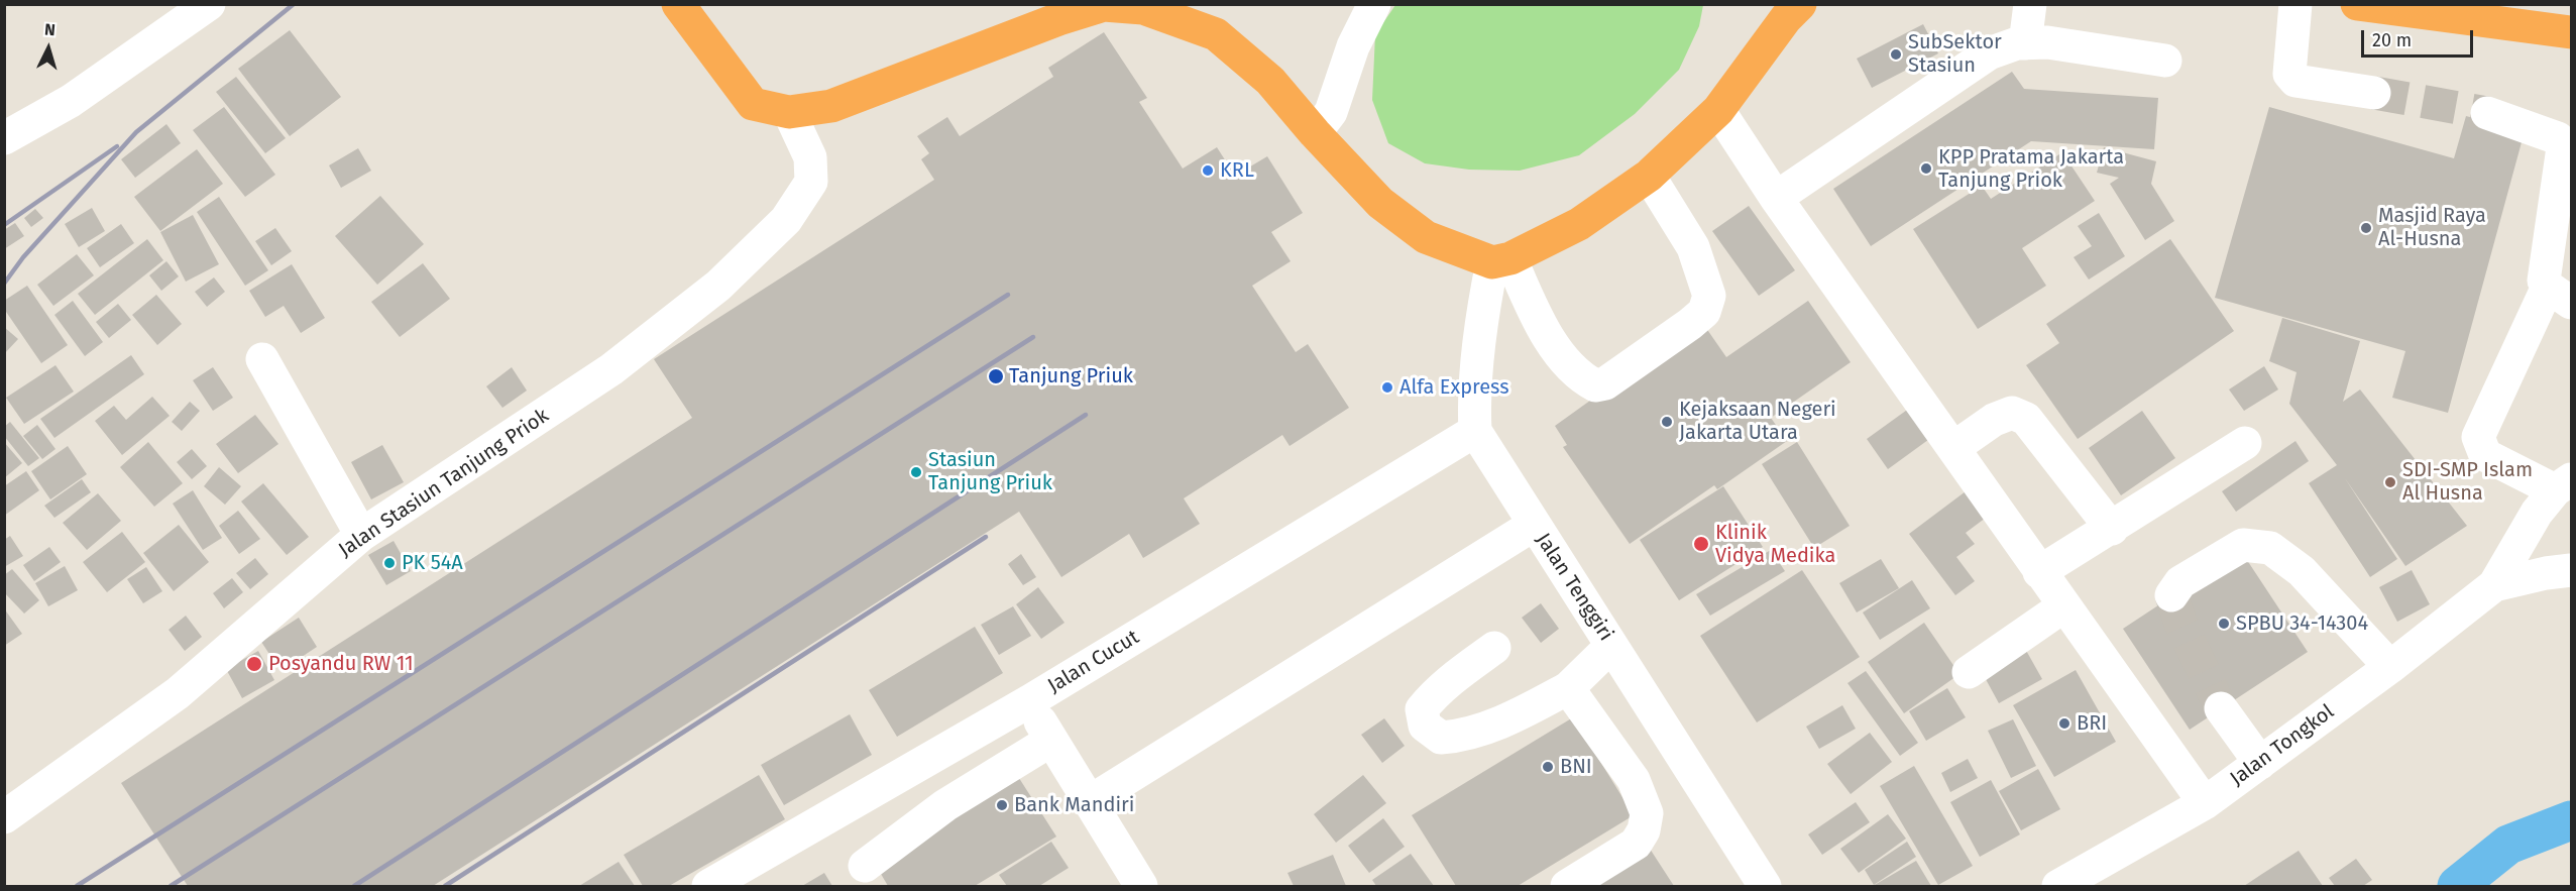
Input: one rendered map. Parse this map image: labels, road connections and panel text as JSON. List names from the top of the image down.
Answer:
{
  "streets": {
    "street": [
      "Jalan Stasiun Tanjung Priok",
      "Jalan Tenggiri",
      "Jalan Cucut",
      "Jalan Tongkol"
    ]
  },
  "crossings": [
    ["Jalan Tenggiri", "Jalan Cucut"]
  ],
  "places": [
    "SubSektor Stasiun",
    "KPP Pratama Jakarta Tanjung Priok",
    "KRL",
    "Masjid Raya Al-Husna",
    "Tanjung Priuk",
    "Alfa Express",
    "Kejaksaan Negeri Jakarta Utara",
    "Stasiun Tanjung Priuk",
    "SDI-SMP Islam Al Husna",
    "Klinik Vidya Medika",
    "PK 54A",
    "SPBU 34-14304",
    "Posyandu RW 11",
    "BRI",
    "BNI",
    "Bank Mandiri"
  ],
  "scale_bar": "20 m",
  "north": "top"
}
